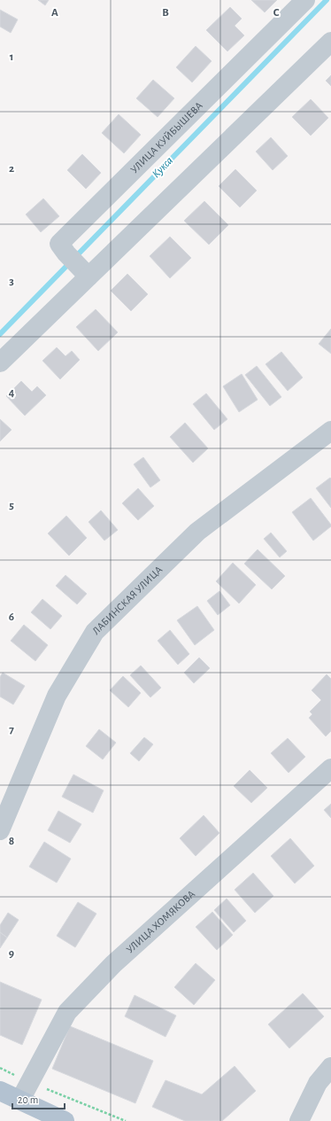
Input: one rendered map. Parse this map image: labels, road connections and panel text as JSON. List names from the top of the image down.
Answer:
{
  "streets": {
    "street": ["УЛИЦА КУЙБЫШЕВА", "ЛАБИНСКАЯ УЛИЦА", "УЛИЦА ХОМЯКОВА"]
  },
  "water": ["Кукса"],
  "scale_bar": "20 m",
  "grid": {
    "columns": ["A", "B", "C"],
    "rows": [
      "1",
      "2",
      "3",
      "4",
      "5",
      "6",
      "7",
      "8",
      "9"
    ]
  }
}
